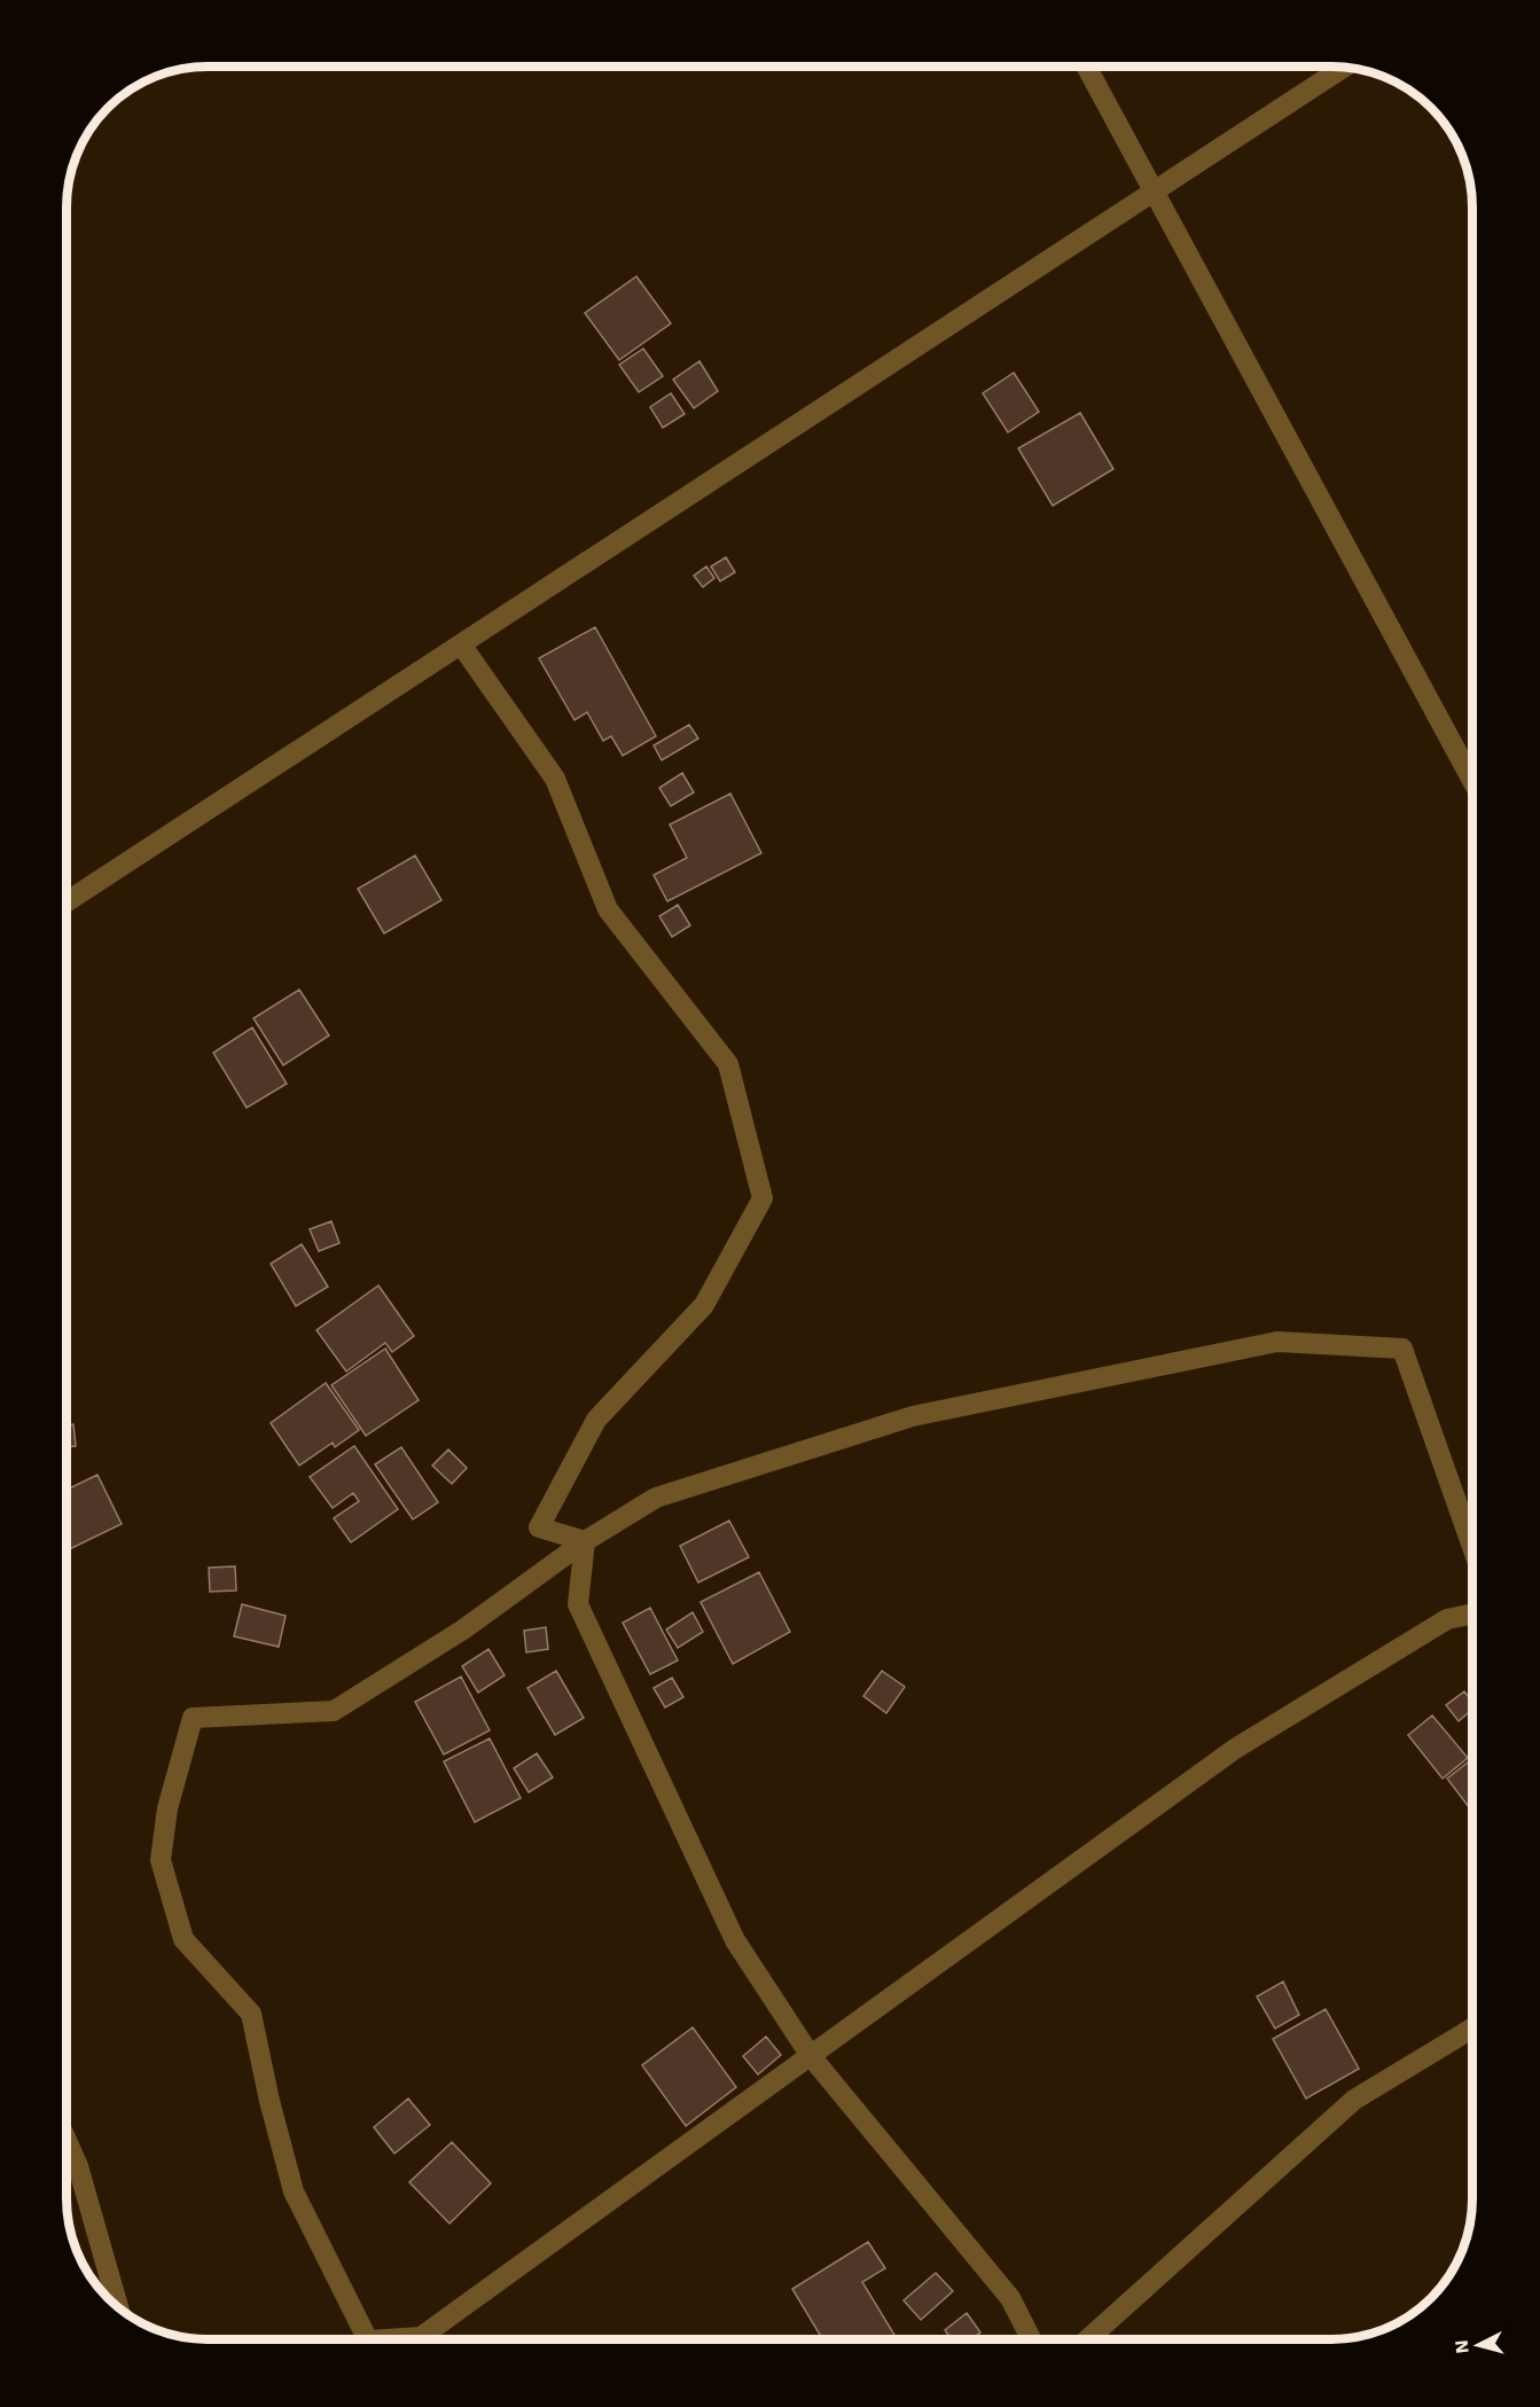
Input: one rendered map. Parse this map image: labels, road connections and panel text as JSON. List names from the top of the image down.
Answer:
{
  "north": "left"
}
